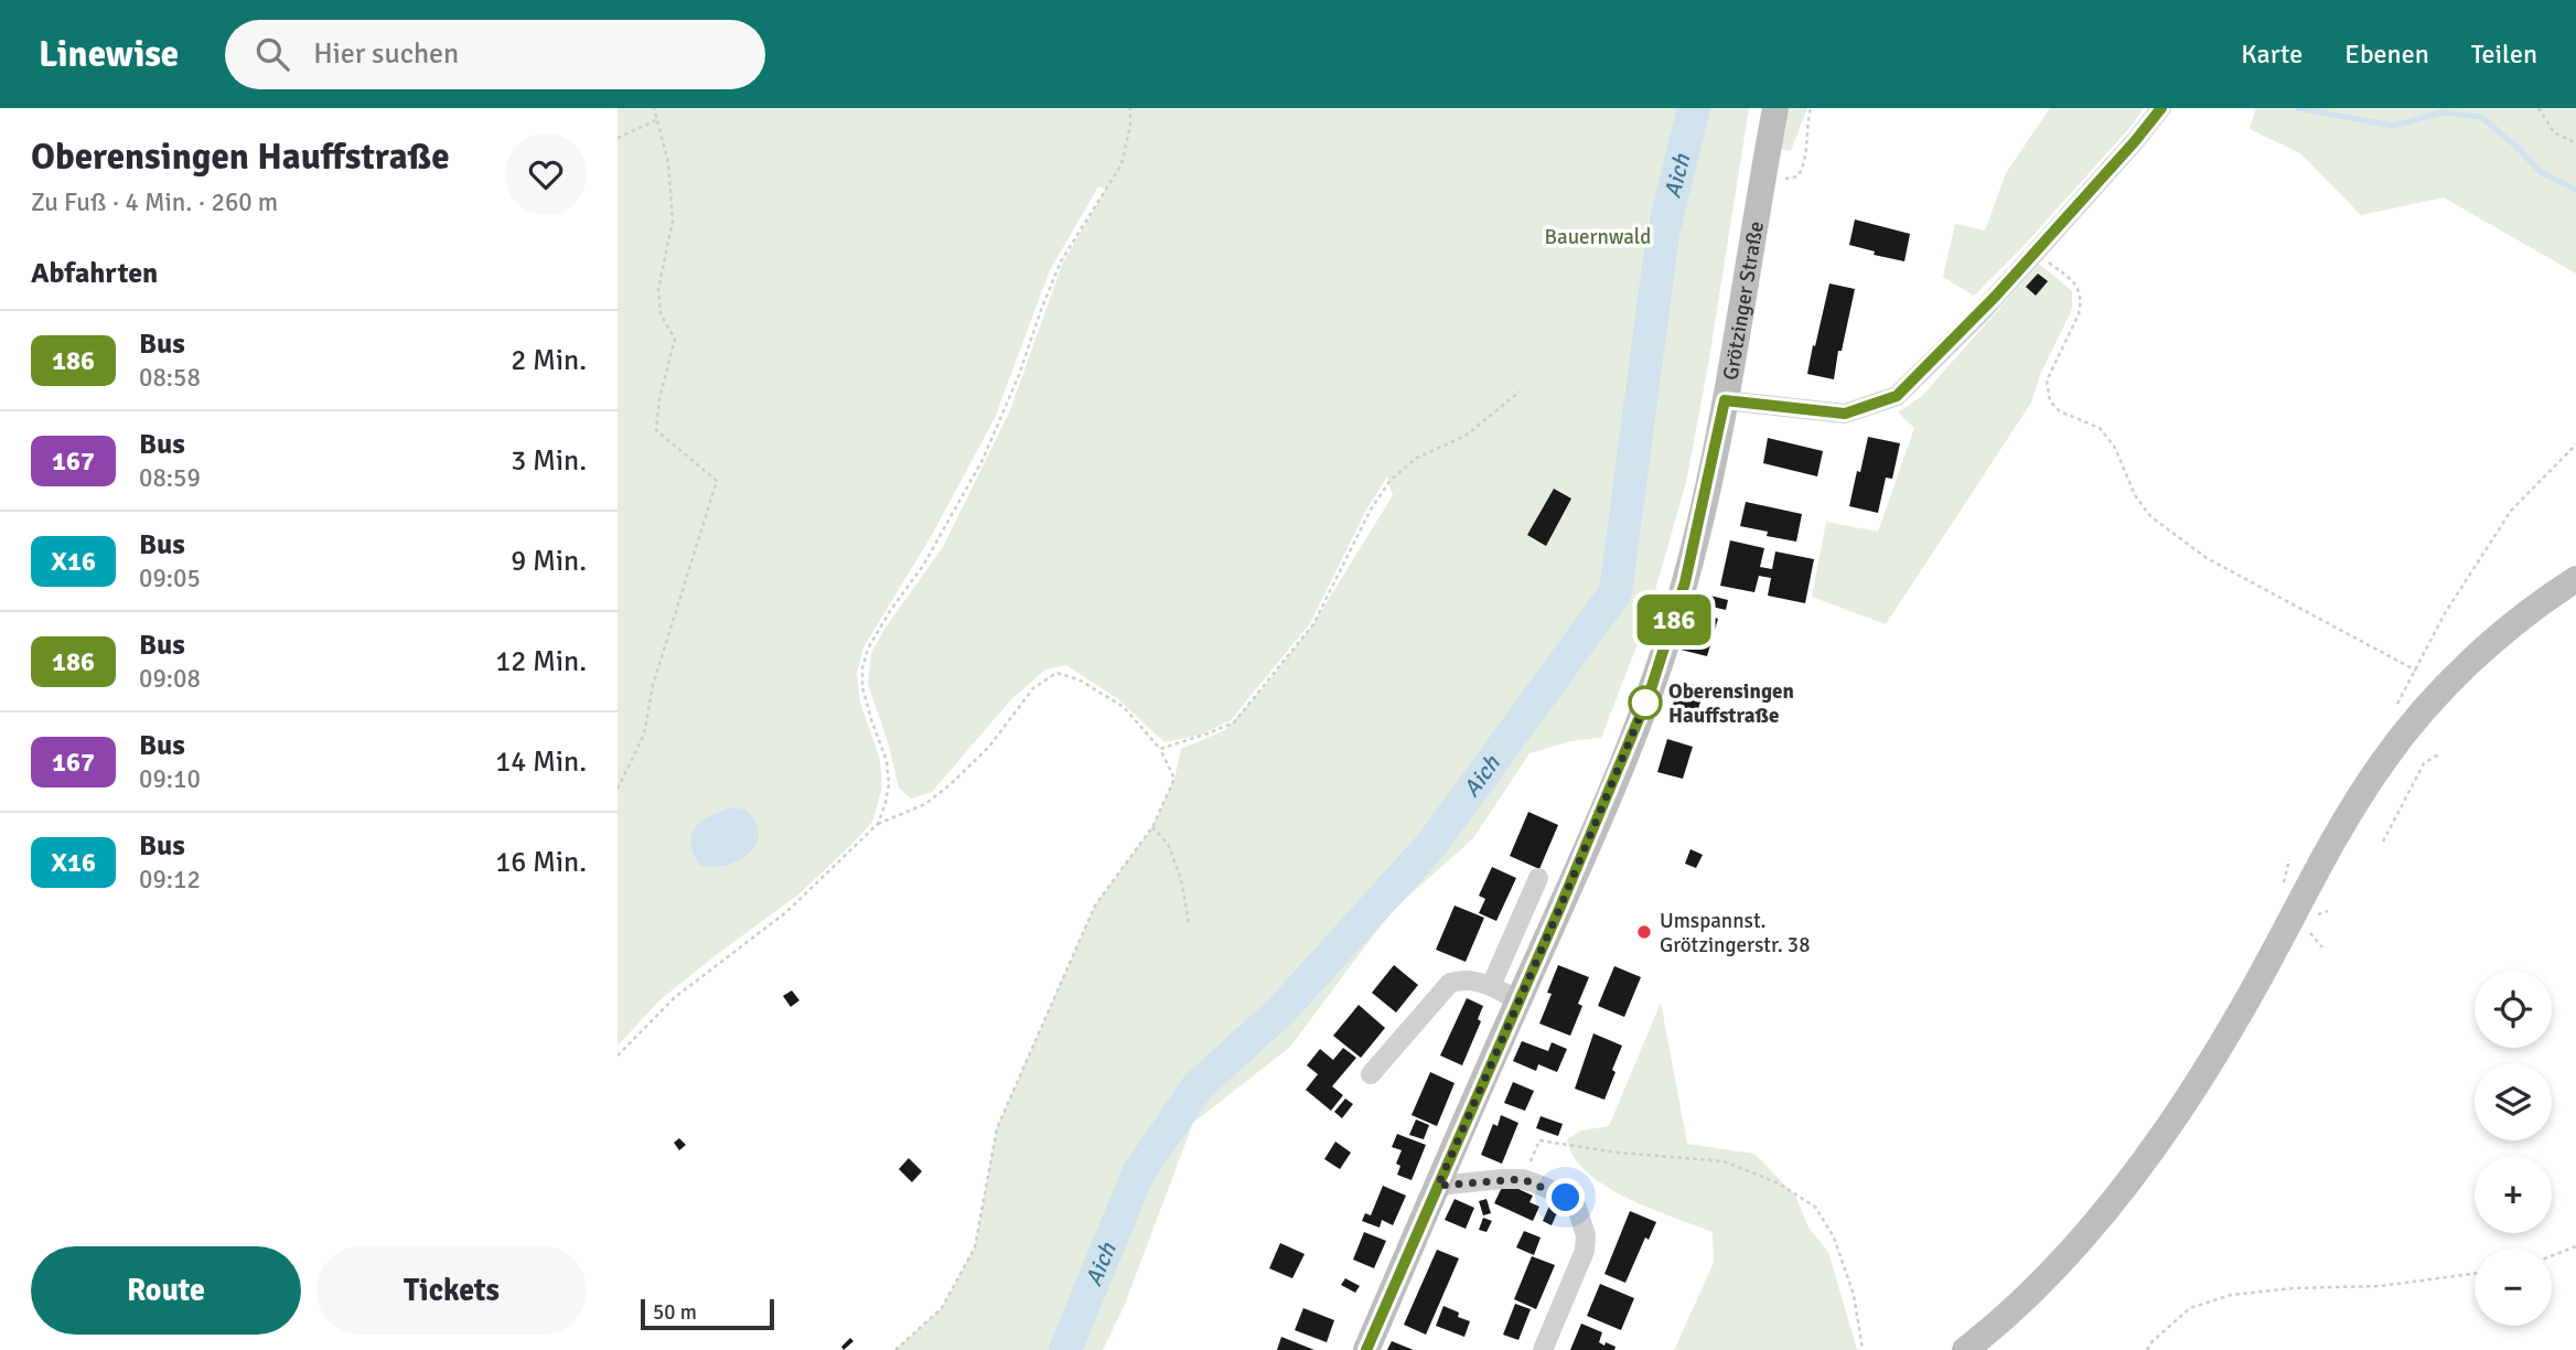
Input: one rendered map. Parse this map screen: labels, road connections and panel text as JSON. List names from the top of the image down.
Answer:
{
  "streets": {
    "main road": ["Grötzinger Straße"]
  },
  "water": ["Aich"],
  "parks": ["Bauernwald"],
  "places": ["Oberensingen Hauffstraße", "Umspannst. Grötzingerstr. 38"],
  "lines": ["bus line 186"],
  "scale_bar": "50 m",
  "page": {
    "header": "Linewise",
    "search": "Hier suchen",
    "nav": ["Karte", "Ebenen", "Teilen"],
    "heading": [
      ["Oberensingen Hauffstraße", "Zu Fuß · 4 Min. · 260 m"],
      "Abfahrten"
    ],
    "on_map": "186",
    "list": [
      {
        "mark": "186",
        "name": "Bus",
        "note": "08:58",
        "value": "2 Min."
      },
      {
        "mark": "167",
        "name": "Bus",
        "note": "08:59",
        "value": "3 Min."
      },
      {
        "mark": "X16",
        "name": "Bus",
        "note": "09:05",
        "value": "9 Min."
      },
      {
        "mark": "186",
        "name": "Bus",
        "note": "09:08",
        "value": "12 Min."
      },
      {
        "mark": "167",
        "name": "Bus",
        "note": "09:10",
        "value": "14 Min."
      },
      {
        "mark": "X16",
        "name": "Bus",
        "note": "09:12",
        "value": "16 Min."
      }
    ],
    "map_buttons": ["+", "−"],
    "buttons": ["Route", "Tickets"],
    "scale": "50 m"
  }
}
